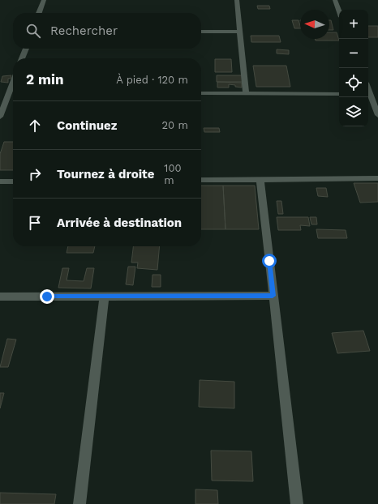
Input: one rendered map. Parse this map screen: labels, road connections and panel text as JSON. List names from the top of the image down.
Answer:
{
  "north": "left",
  "page": {
    "map_buttons": ["+", "−"],
    "search": "Rechercher",
    "heading": ["2 min", "À pied · 120 m"],
    "list": [
      ["Continuez", "20 m"],
      ["Tournez à droite", "100 m"],
      "Arrivée à destination"
    ]
  }
}
